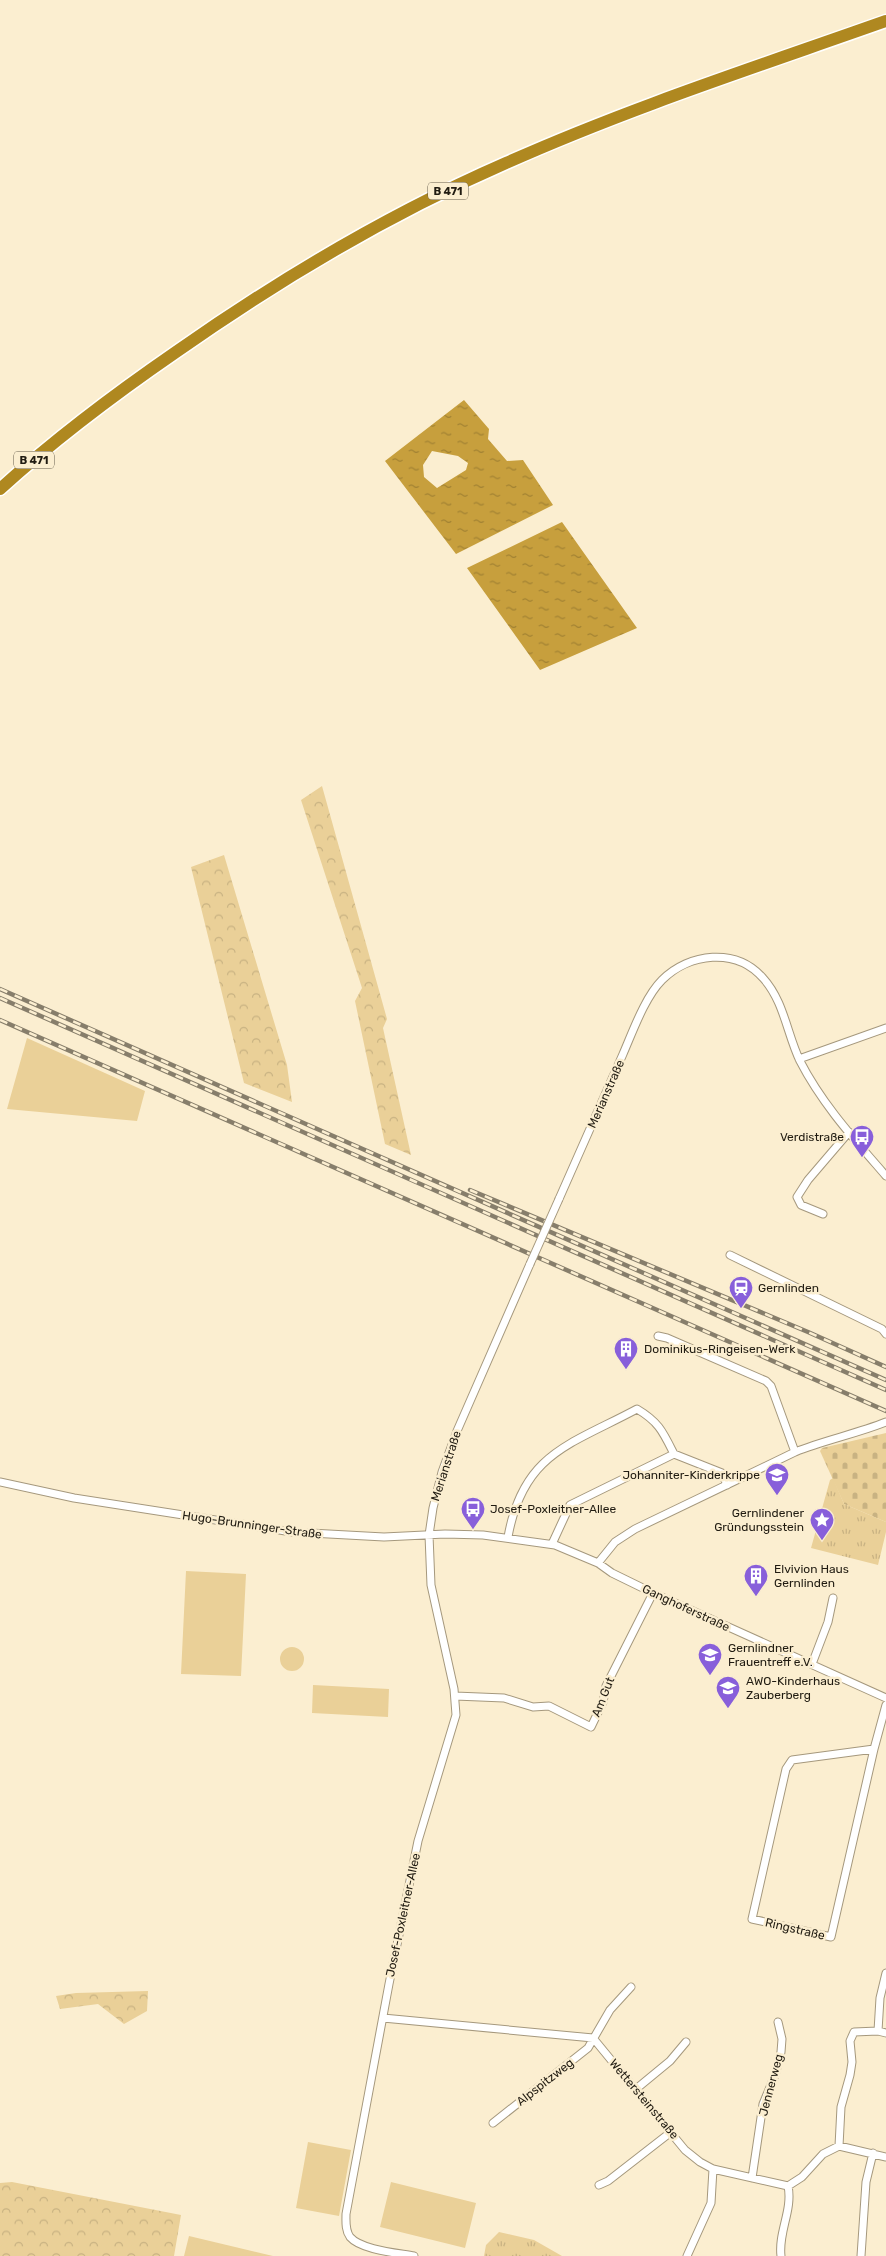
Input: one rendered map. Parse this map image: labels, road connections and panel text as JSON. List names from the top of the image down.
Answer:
{
  "streets": {
    "highway": ["B 471"],
    "street": [
      "Merianstraße",
      "Hugo-Brunninger-Straße",
      "Ganghoferstraße",
      "Am Gut",
      "Josef-Poxleitner-Allee",
      "Ringstraße",
      "Alpspitzweg",
      "Jennerweg",
      "Wettersteinstraße"
    ]
  },
  "crossings": [
    ["Merianstraße", "Hugo-Brunninger-Straße"],
    ["Merianstraße", "Josef-Poxleitner-Allee"],
    ["Hugo-Brunninger-Straße", "Ganghoferstraße"],
    ["Hugo-Brunninger-Straße", "Josef-Poxleitner-Allee"],
    ["Ganghoferstraße", "Am Gut"],
    ["Am Gut", "Josef-Poxleitner-Allee"],
    ["Alpspitzweg", "Wettersteinstraße"],
    ["Jennerweg", "Wettersteinstraße"]
  ],
  "places": {
    "bus stop": ["Verdistraße", "Josef-Poxleitner-Allee"],
    "station": ["Gernlinden"],
    "building": ["Dominikus-Ringeisen-Werk", "Elvivion Haus Gernlinden"],
    "school or university": ["Johanniter-Kinderkrippe", "Gernlindner Frauentreff e.V.", "AWO-Kinderhaus Zauberberg"],
    "place": ["Gernlindener Gründungsstein"]
  }
}
